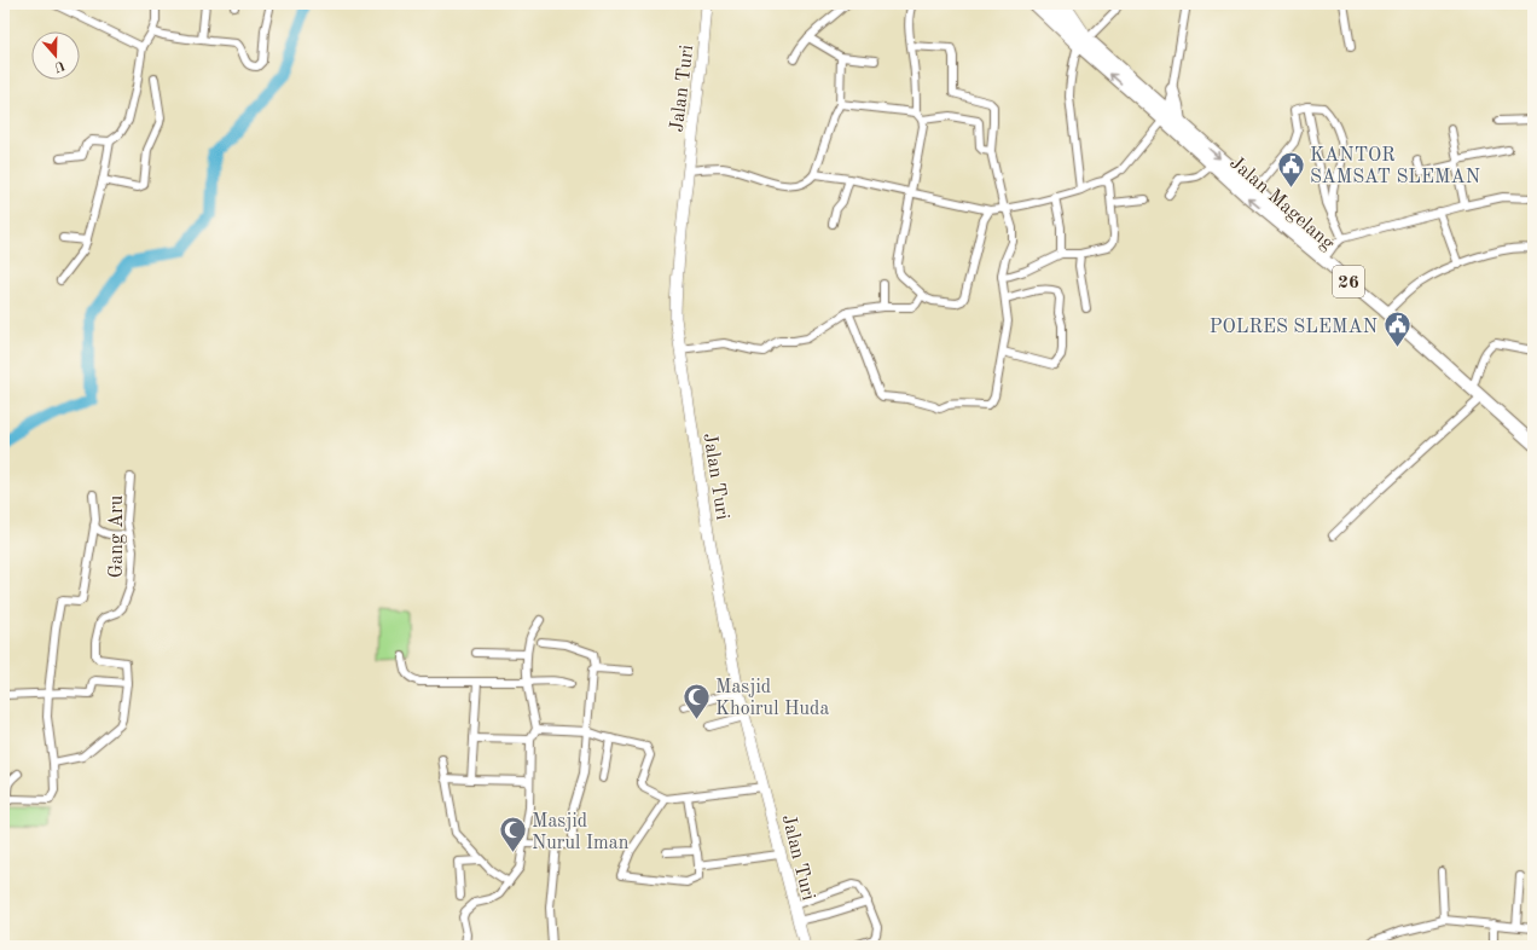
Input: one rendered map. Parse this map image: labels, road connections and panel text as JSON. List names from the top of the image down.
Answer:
{
  "streets": {
    "highway": ["Jalan Magelang", "26"],
    "main road": ["Jalan Turi"],
    "street": ["Gang Aru"]
  },
  "places": {
    "public building": ["KANTOR SAMSAT SLEMAN", "POLRES SLEMAN"],
    "mosque": ["Masjid Khoirul Huda", "Masjid Nurul Iman"]
  },
  "north": "bottom"
}
